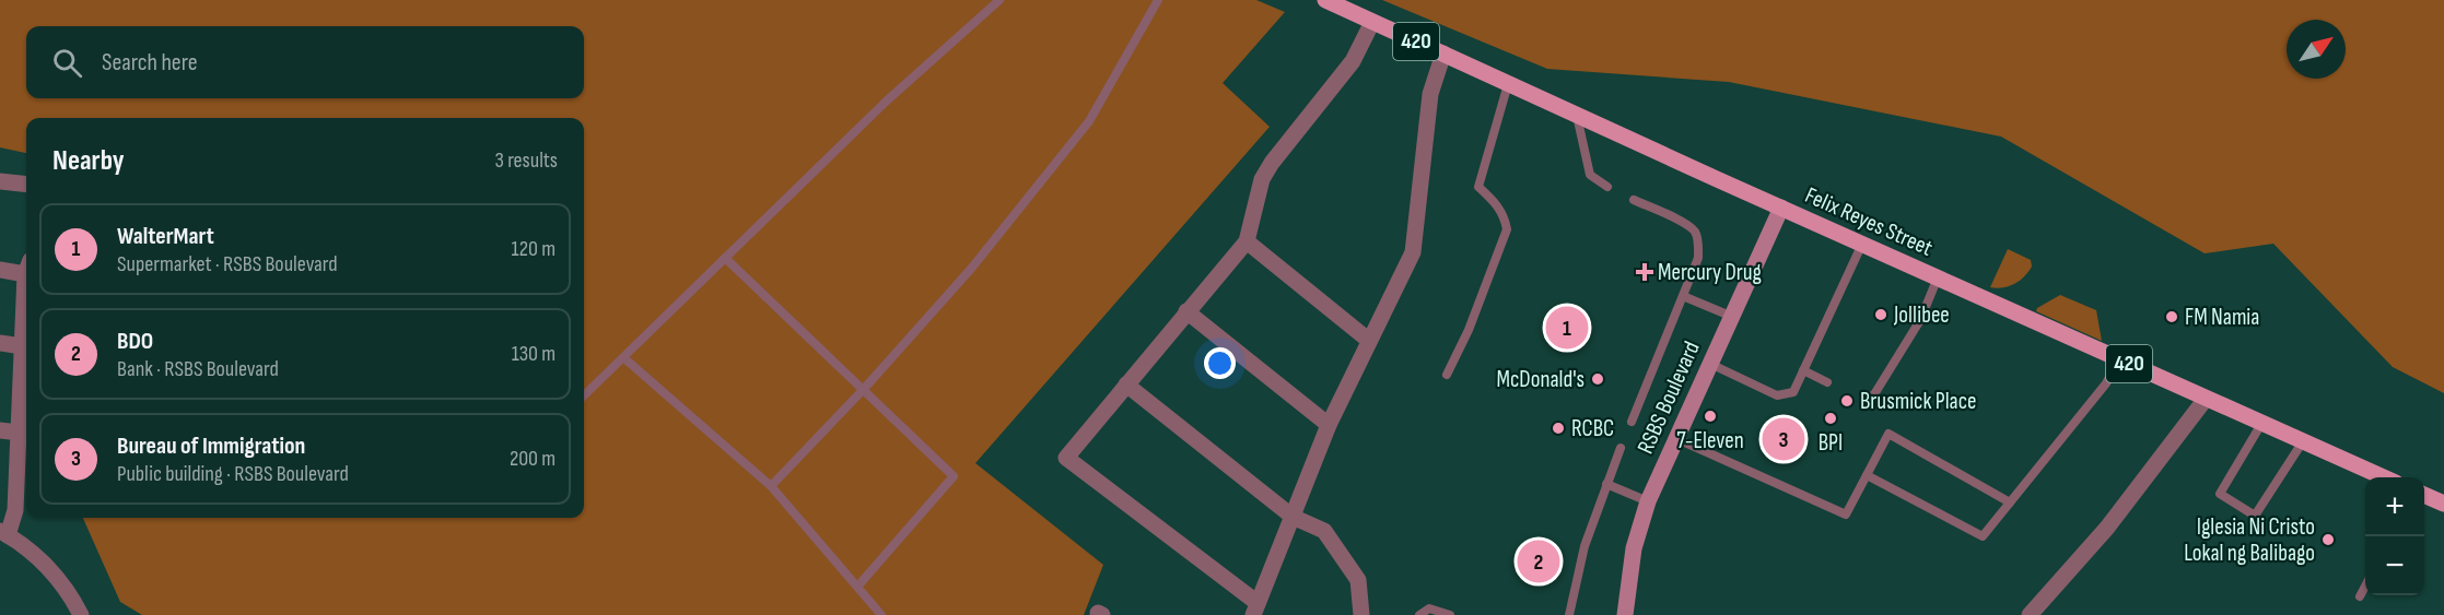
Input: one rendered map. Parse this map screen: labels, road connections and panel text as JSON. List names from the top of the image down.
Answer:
{
  "streets": {
    "main road": ["420", "Felix Reyes Street"],
    "street": ["RSBS Boulevard"]
  },
  "crossings": [
    ["Felix Reyes Street", "RSBS Boulevard"]
  ],
  "places": {
    "health": ["Mercury Drug"],
    "other": [
      "Jollibee",
      "FM Namia",
      "McDonald's",
      "Brusmick Place",
      "7-Eleven",
      "BPI",
      "RCBC",
      "Iglesia Ni Cristo Lokal ng Balibago"
    ]
  },
  "north": "top right",
  "page": {
    "search": "Search here",
    "heading": ["Nearby", "3 results"],
    "list": [
      {
        "mark": "1",
        "name": "WalterMart",
        "note": "Supermarket · RSBS Boulevard",
        "value": "120 m"
      },
      {
        "mark": "2",
        "name": "BDO",
        "note": "Bank · RSBS Boulevard",
        "value": "130 m"
      },
      {
        "mark": "3",
        "name": "Bureau of Immigration",
        "note": "Public building · RSBS Boulevard",
        "value": "200 m"
      }
    ],
    "pins": ["1", "3", "2"],
    "map_buttons": ["+", "−"]
  }
}
